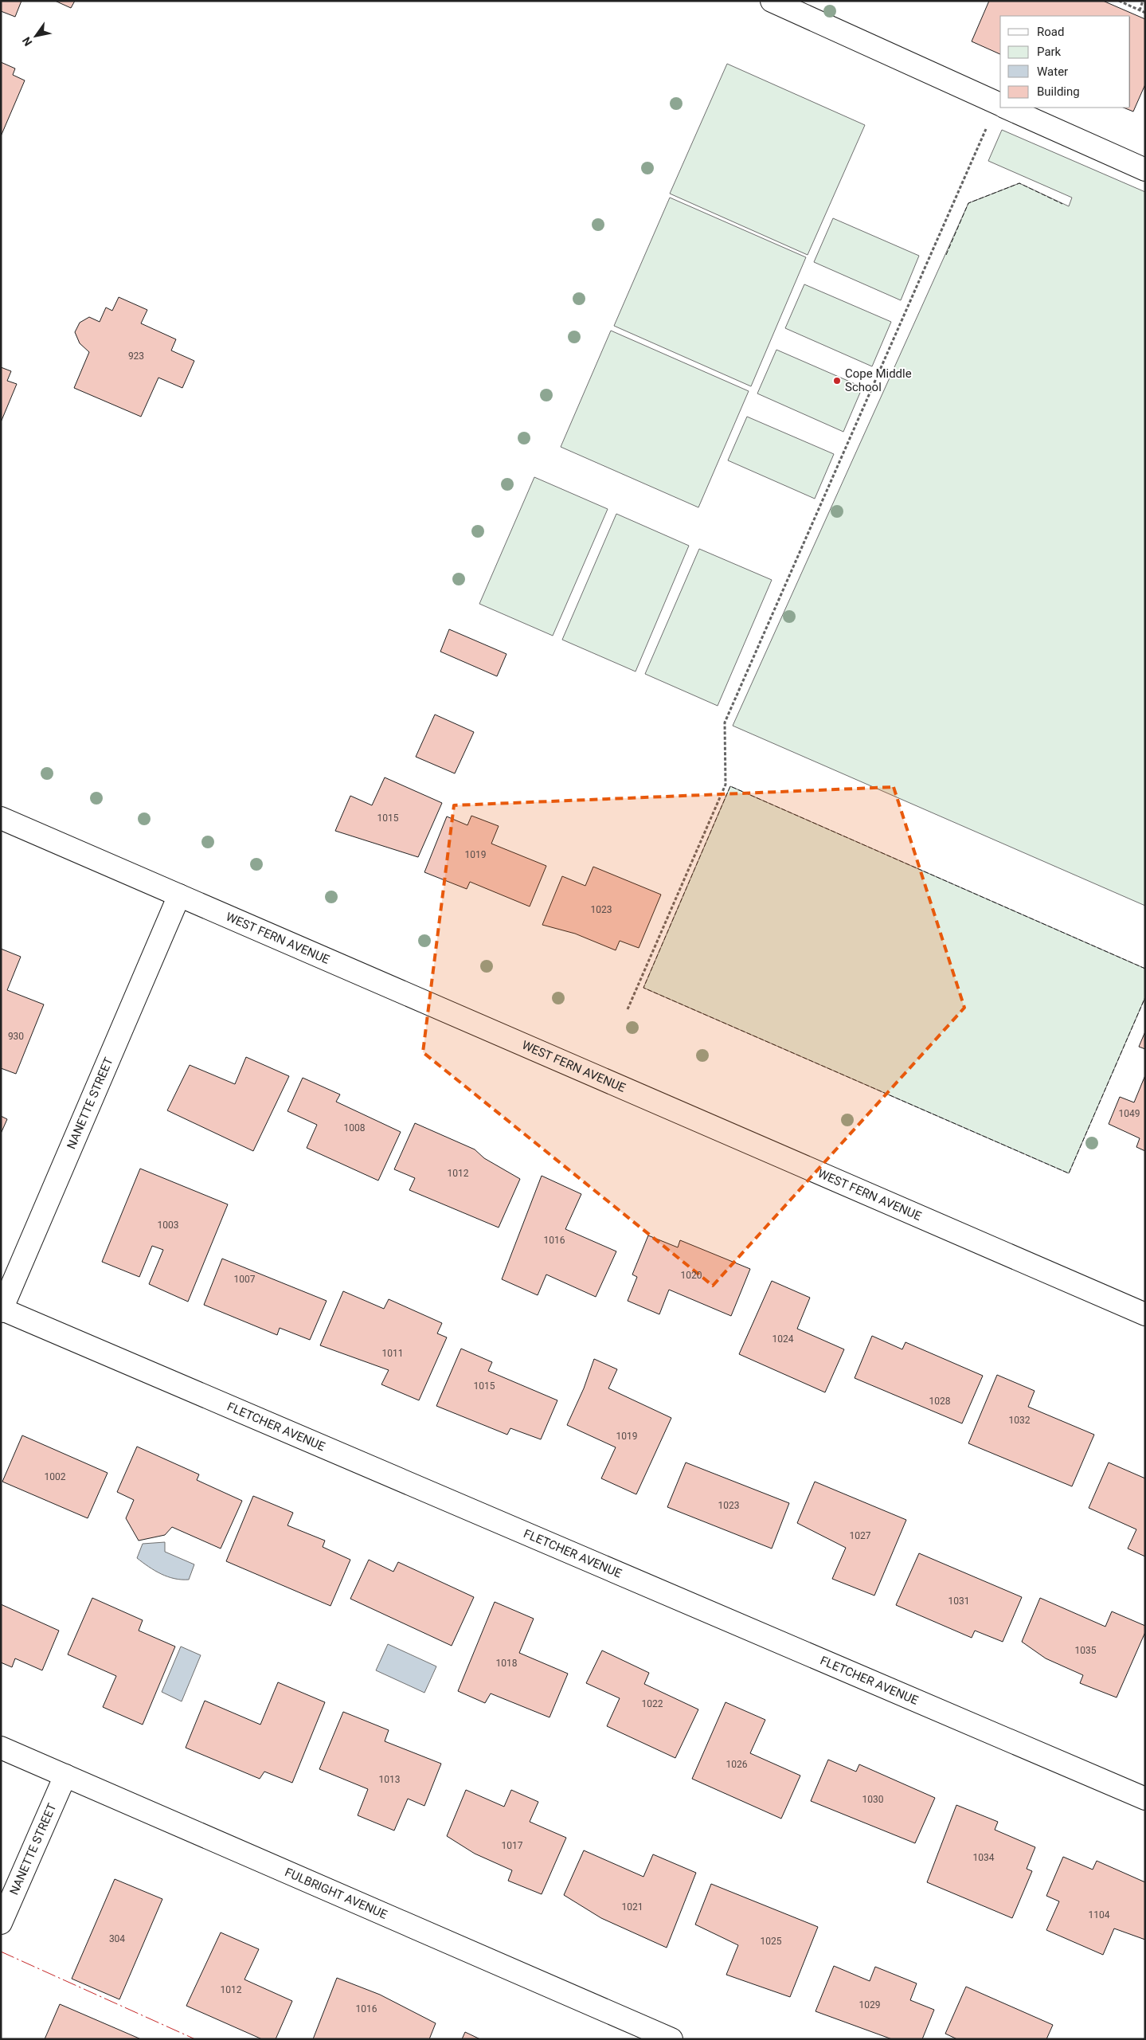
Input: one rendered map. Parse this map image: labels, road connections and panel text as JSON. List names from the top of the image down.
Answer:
{
  "streets": {
    "street": [
      "WEST FERN AVENUE",
      "NANETTE STREET",
      "FLETCHER AVENUE",
      "FULBRIGHT AVENUE"
    ]
  },
  "crossings": [
    ["WEST FERN AVENUE", "NANETTE STREET"],
    ["NANETTE STREET", "FLETCHER AVENUE"],
    ["NANETTE STREET", "FULBRIGHT AVENUE"]
  ],
  "places": ["Cope Middle School"],
  "house_numbers": [
    "923",
    "1015",
    "1019",
    "1023",
    "930",
    "1049",
    "1008",
    "1012",
    "1003",
    "1016",
    "1020",
    "1007",
    "1024",
    "1011",
    "1015",
    "1028",
    "1032",
    "1019",
    "1002",
    "1023",
    "1027",
    "1031",
    "1035",
    "1018",
    "1022",
    "1026",
    "1013",
    "1030",
    "1017",
    "1034",
    "1021",
    "1104",
    "304",
    "1025",
    "1012",
    "1029",
    "1016"
  ],
  "legend": [
    "Road",
    "Park",
    "Water",
    "Building"
  ],
  "north": "bottom left"
}
